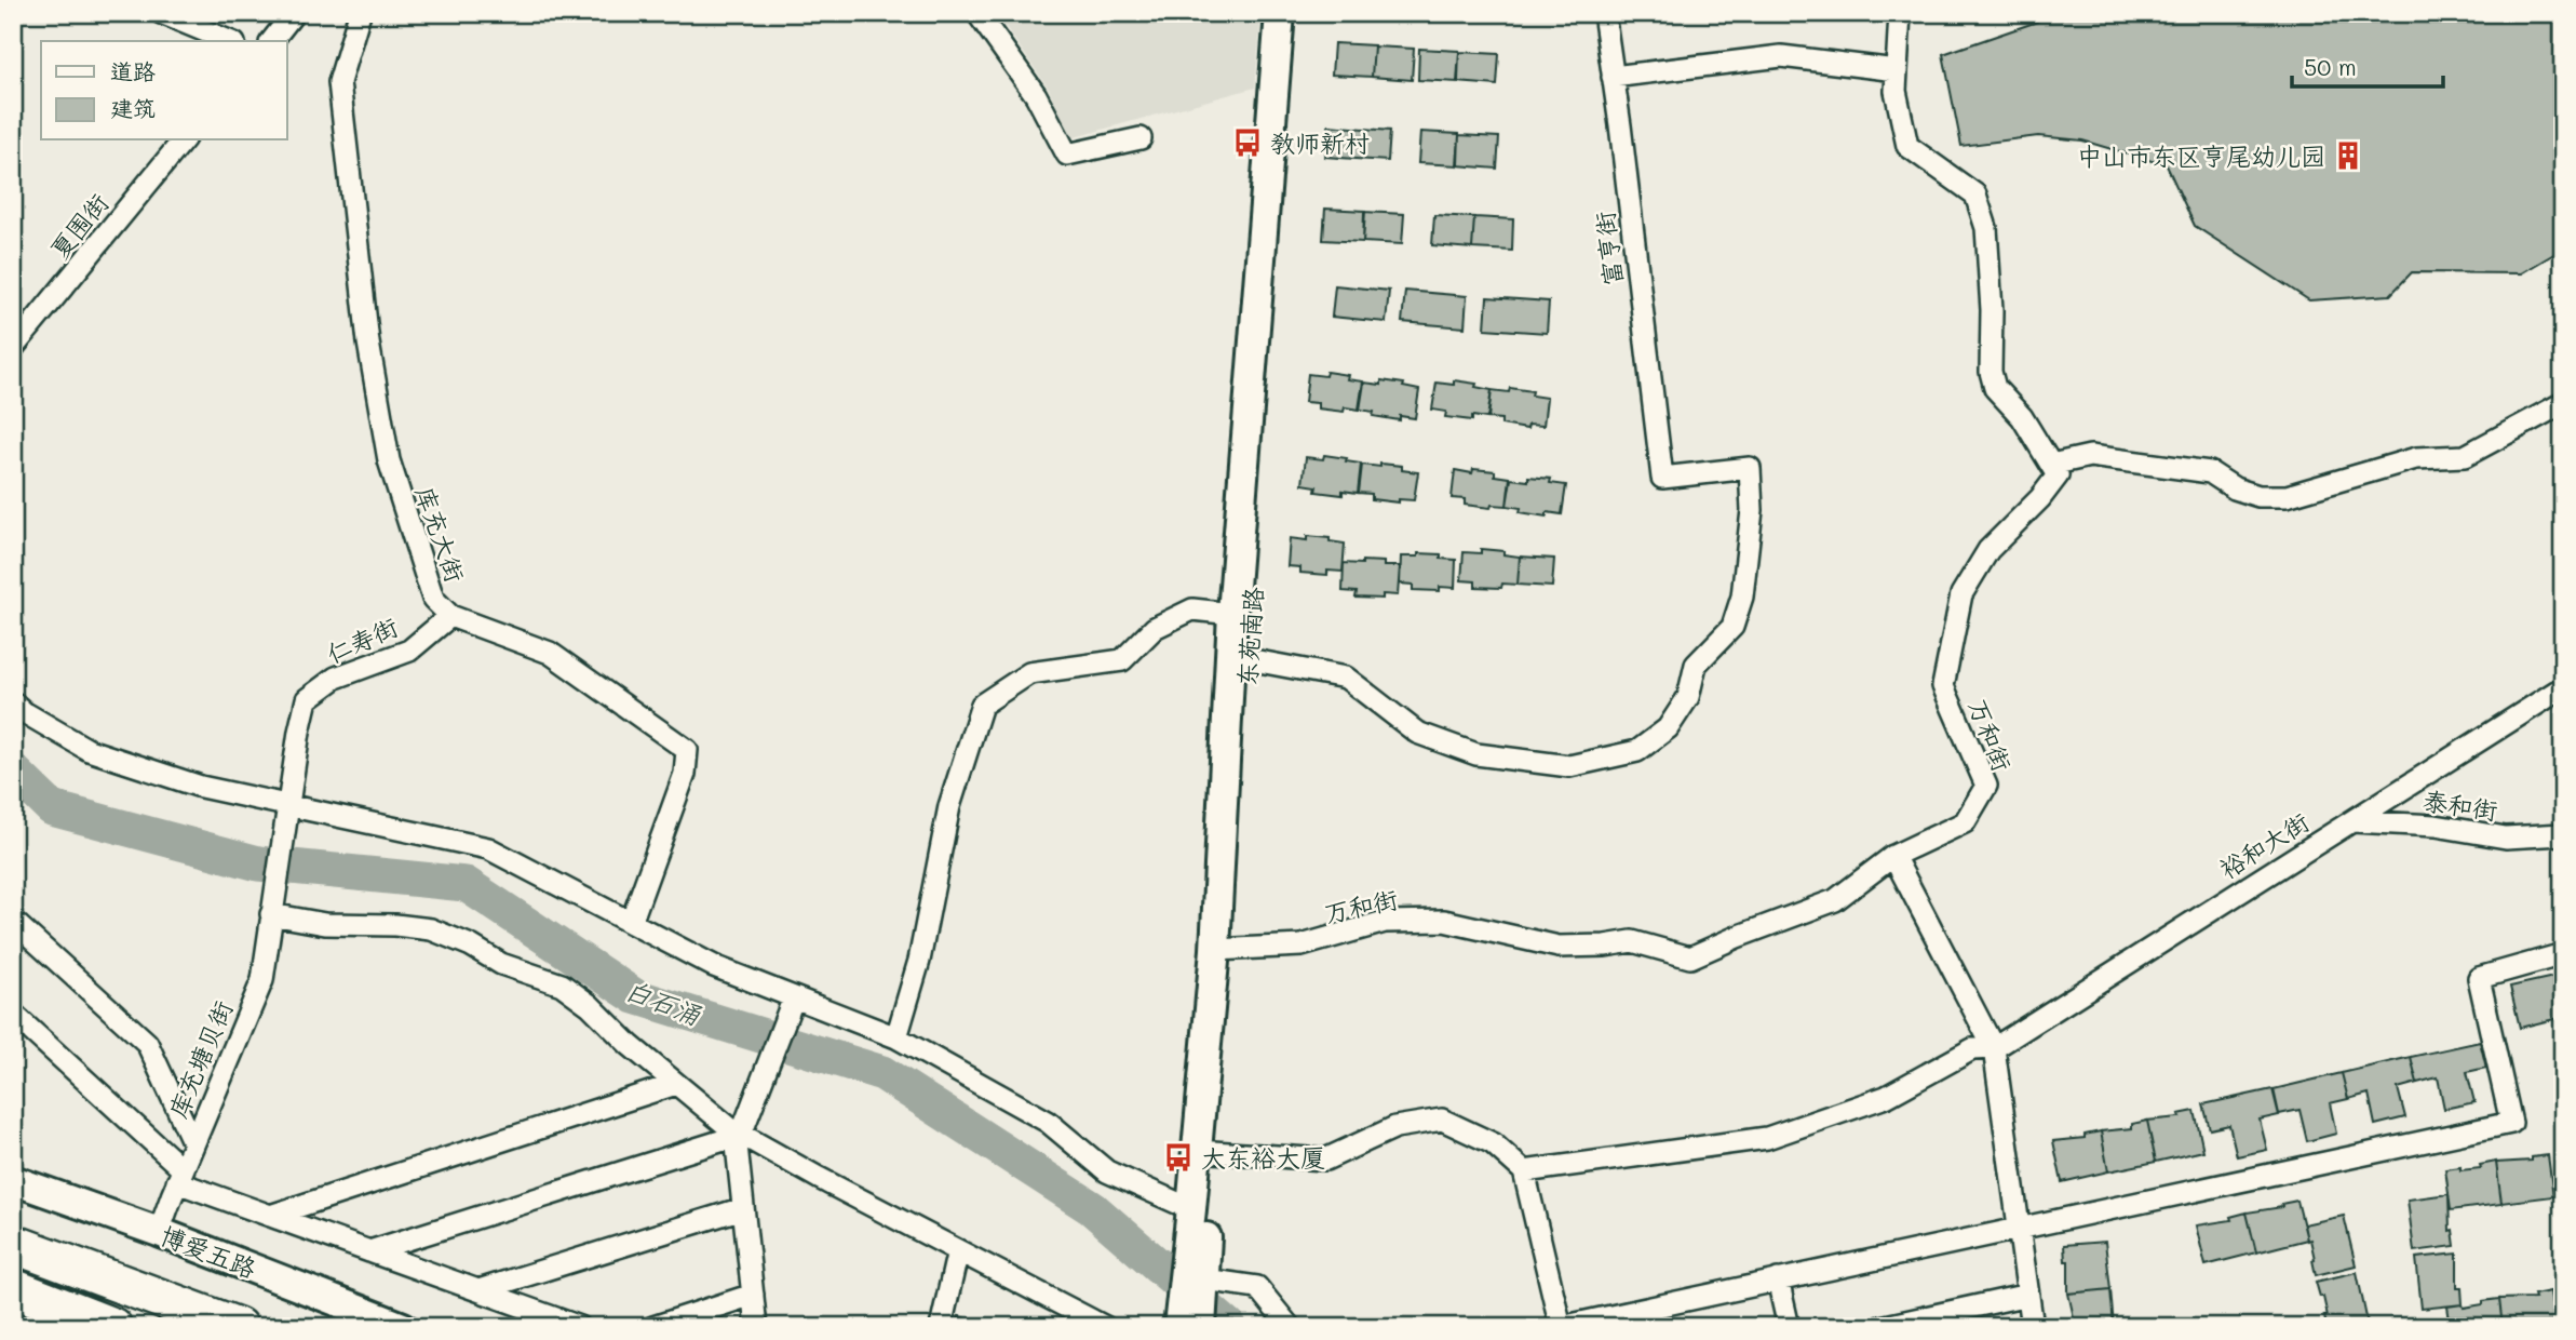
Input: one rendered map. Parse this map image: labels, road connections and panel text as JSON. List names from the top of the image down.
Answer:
{
  "streets": {
    "street": [
      "夏围街",
      "富亨街",
      "库充大街",
      "东苑南路",
      "仁寿街",
      "万和街",
      "泰和街",
      "裕和大街",
      "库充塘贝街",
      "博爱五路"
    ]
  },
  "crossings": [
    ["富亨街", "东苑南路"],
    ["库充大街", "仁寿街"],
    ["东苑南路", "万和街"],
    ["仁寿街", "库充塘贝街"],
    ["泰和街", "裕和大街"],
    ["库充塘贝街", "博爱五路"]
  ],
  "water": ["白石涌"],
  "places": {
    "bus stop": ["教师新村", "大东裕大厦"],
    "building": ["中山市东区亨尾幼儿园"]
  },
  "legend": ["道路", "建筑"],
  "scale_bar": "50 m"
}
